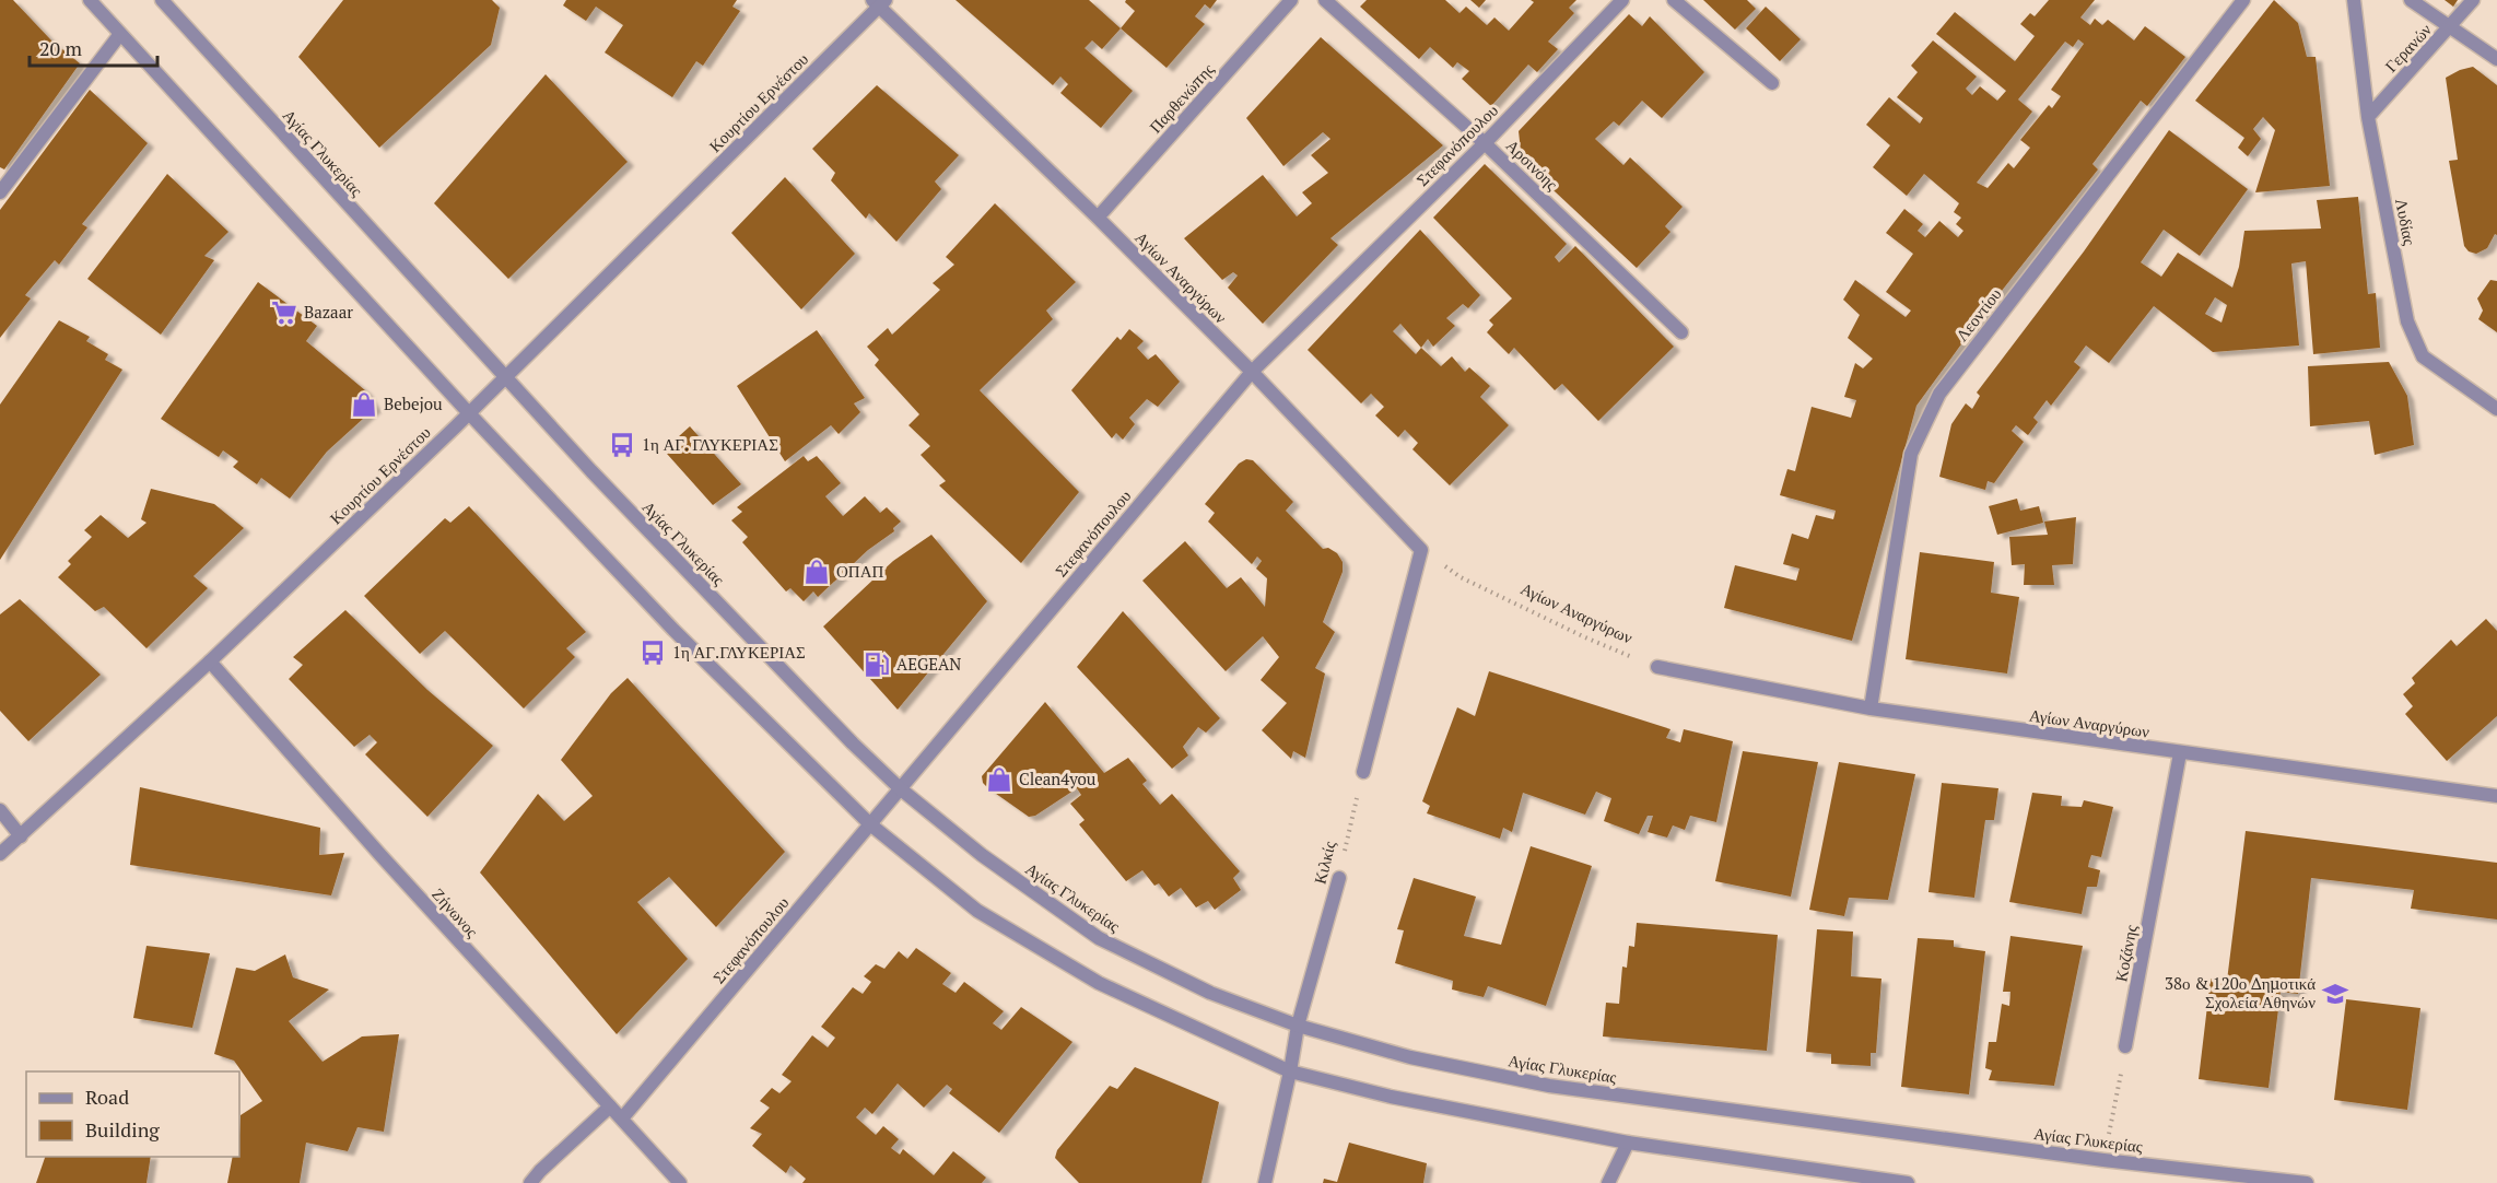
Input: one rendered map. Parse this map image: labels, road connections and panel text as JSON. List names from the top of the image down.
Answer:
{
  "streets": {
    "street": [
      "Γερανών",
      "Παρθενώπης",
      "Κουρτίου Ερνέστου",
      "Στεφανόπουλου",
      "Αγίας Γλυκερίας",
      "Αρσινόης",
      "Λυδίας",
      "Αγίων Αναργύρων",
      "Λεοντίου",
      "Κιλκίς",
      "Ζήνωνος",
      "Κοζάνης"
    ]
  },
  "crossings": [
    ["Γερανών", "Λυδίας"],
    ["Παρθενώπης", "Αγίων Αναργύρων"],
    ["Κουρτίου Ερνέστου", "Αγίας Γλυκερίας"],
    ["Κουρτίου Ερνέστου", "Αγίων Αναργύρων"],
    ["Κουρτίου Ερνέστου", "Ζήνωνος"],
    ["Στεφανόπουλου", "Αγίας Γλυκερίας"],
    ["Στεφανόπουλου", "Αρσινόης"],
    ["Στεφανόπουλου", "Αγίων Αναργύρων"],
    ["Στεφανόπουλου", "Ζήνωνος"],
    ["Αγίας Γλυκερίας", "Κιλκίς"],
    ["Αγίων Αναργύρων", "Λεοντίου"],
    ["Αγίων Αναργύρων", "Κοζάνης"]
  ],
  "places": {
    "supermarket": ["Bazaar"],
    "shop": ["Bebejou", "ΟΠΑΠ", "Clean4you"],
    "bus stop": ["1η ΑΓ. ΓΛΥΚΕΡΙΑΣ", "1η ΑΓ.ΓΛΥΚΕΡΙΑΣ"],
    "fuel station": ["AEGEAN"],
    "school or university": ["38ο & 120ο Δημοτικά Σχολεία Αθηνών"]
  },
  "legend": ["Road", "Building"],
  "scale_bar": "20 m"
}
